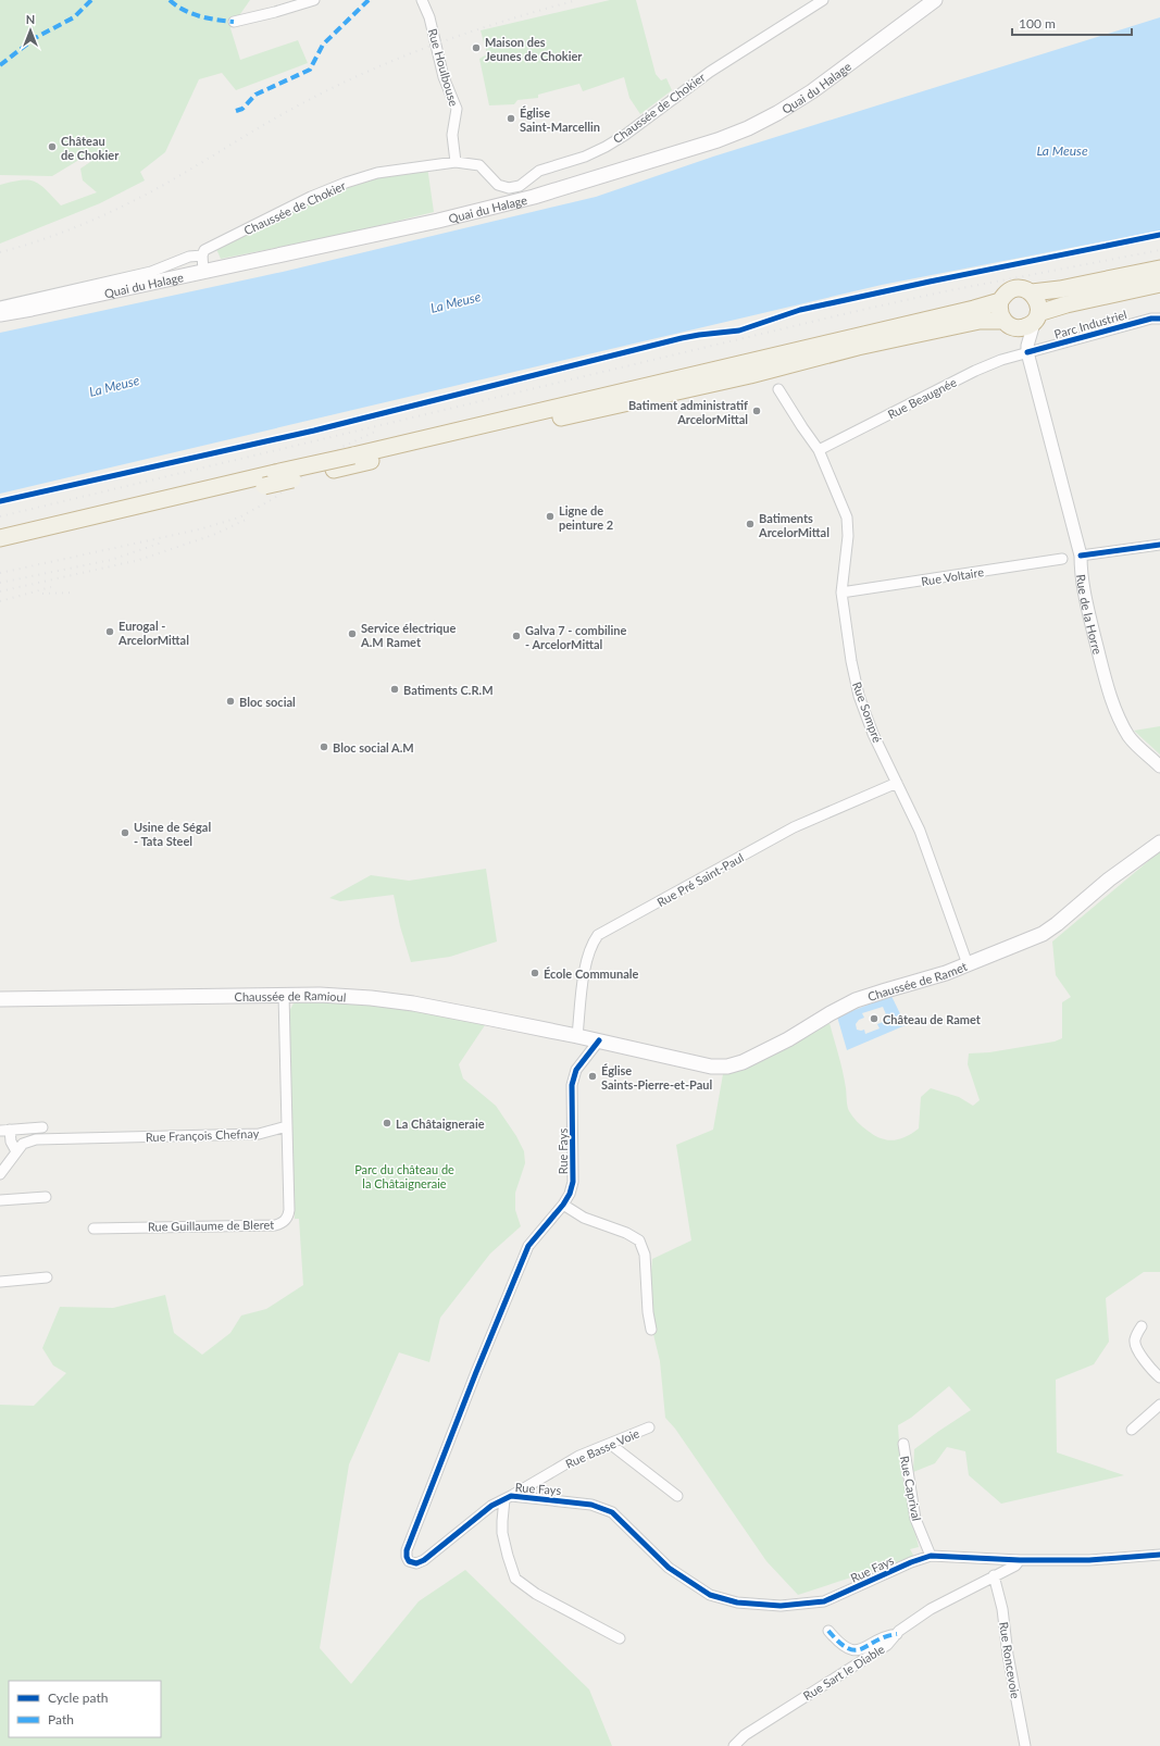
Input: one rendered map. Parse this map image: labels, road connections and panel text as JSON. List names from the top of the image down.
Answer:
{
  "streets": {
    "main road": ["Quai du Halage", "Chaussée de Ramet", "Chaussée de Ramioul"],
    "street": [
      "Rue Houlbouse",
      "Chaussée de Chokier",
      "Parc Industriel",
      "Rue Beaugnée",
      "Rue Voltaire",
      "Rue de la Horre",
      "Rue Sompré",
      "Rue Pré Saint-Paul",
      "Rue François Chefnay",
      "Rue Fays",
      "Rue Guillaume de Bleret",
      "Rue Basse Voie",
      "Rue Caprival",
      "Rue Roncevoie",
      "Rue Sart le Diable"
    ]
  },
  "crossings": [
    ["Rue Houlbouse", "Chaussée de Chokier"],
    ["Parc Industriel", "Rue Beaugnée"],
    ["Parc Industriel", "Rue de la Horre"],
    ["Rue Beaugnée", "Rue de la Horre"],
    ["Rue Beaugnée", "Rue Sompré"],
    ["Rue Voltaire", "Rue Sompré"],
    ["Rue Sompré", "Rue Pré Saint-Paul"],
    ["Rue Sompré", "Chaussée de Ramet"],
    ["Rue Pré Saint-Paul", "Chaussée de Ramioul"],
    ["Chaussée de Ramet", "Rue Fays"],
    ["Rue François Chefnay", "Rue Guillaume de Bleret"],
    ["Rue Fays", "Rue Basse Voie"],
    ["Rue Fays", "Rue Caprival"],
    ["Rue Fays", "Rue Sart le Diable"],
    ["Rue Roncevoie", "Rue Sart le Diable"]
  ],
  "water": ["La Meuse"],
  "parks": ["Parc du château de la Châtaigneraie"],
  "places": [
    "Maison des Jeunes de Chokier",
    "Église Saint-Marcellin",
    "Château de Chokier",
    "Batiment administratif ArcelorMittal",
    "Ligne de peinture 2",
    "Batiments ArcelorMittal",
    "Eurogal - ArcelorMittal",
    "Service électrique A.M Ramet",
    "Galva 7 - combiline - ArcelorMittal",
    "Batiments C.R.M",
    "Bloc social",
    "Bloc social A.M",
    "Usine de Ségal - Tata Steel",
    "École Communale",
    "Château de Ramet",
    "Église Saints-Pierre-et-Paul",
    "La Châtaigneraie"
  ],
  "legend": ["Cycle path", "Path"],
  "scale_bar": "100 m",
  "north": "top"
}
